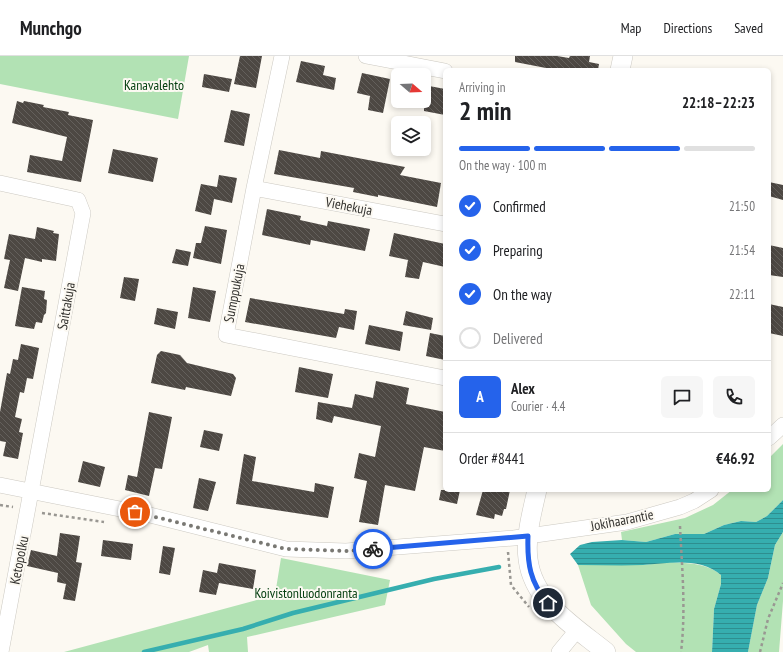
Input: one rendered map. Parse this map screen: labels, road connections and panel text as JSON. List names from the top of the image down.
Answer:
{
  "streets": {
    "street": [
      "Viehekuja",
      "Sumppukuja",
      "Saittakuja",
      "Jokihaarantie",
      "Ketopolku"
    ]
  },
  "crossings": [
    ["Viehekuja", "Sumppukuja"],
    ["Saittakuja", "Jokihaarantie"],
    ["Saittakuja", "Ketopolku"],
    ["Jokihaarantie", "Ketopolku"]
  ],
  "parks": ["Kanavalehto", "Koivistonluodonranta"],
  "north": "right",
  "page": {
    "header": "Munchgo",
    "nav": ["Map", "Directions", "Saved"],
    "heading": ["2 min", "Arriving in", "22:18–22:23"],
    "panel": [
      "Alex",
      "Courier · 4.4",
      "Order #8441",
      "€46.92"
    ],
    "bar": "On the way · 100 m",
    "list": [
      ["Confirmed", "21:50"],
      ["Preparing", "21:54"],
      ["On the way", "22:11"],
      "Delivered"
    ],
    "round": "A"
  }
}
